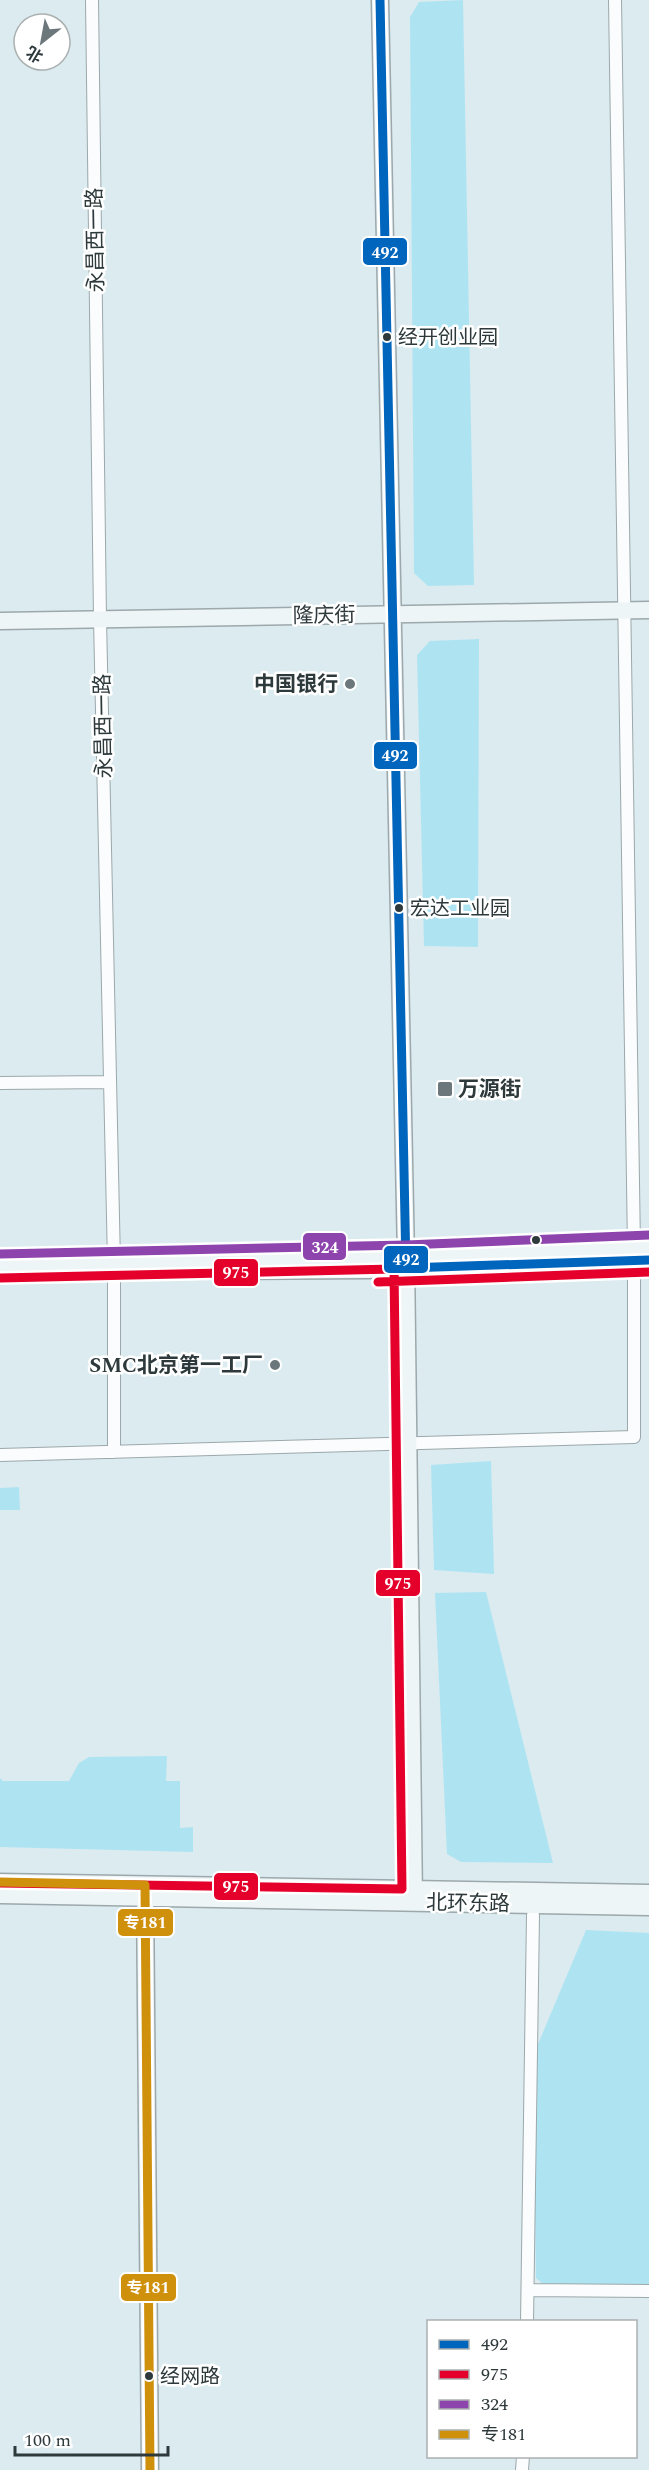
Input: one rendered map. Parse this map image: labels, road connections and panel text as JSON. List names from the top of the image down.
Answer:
{
  "streets": {
    "street": ["永昌西一路", "隆庆街", "北环东路"]
  },
  "crossings": [
    ["永昌西一路", "隆庆街"]
  ],
  "places": {
    "other": [
      "经开创业园",
      "中国银行",
      "宏达工业园",
      "SMC北京第一工厂",
      "经网路"
    ],
    "transit": ["万源街"]
  },
  "lines": [
    "transit line 492",
    "transit line 324",
    "transit line 975",
    "transit line 专181"
  ],
  "legend": [
    "492",
    "975",
    "324",
    "专181"
  ],
  "scale_bar": "100 m",
  "north": "bottom left"
}
